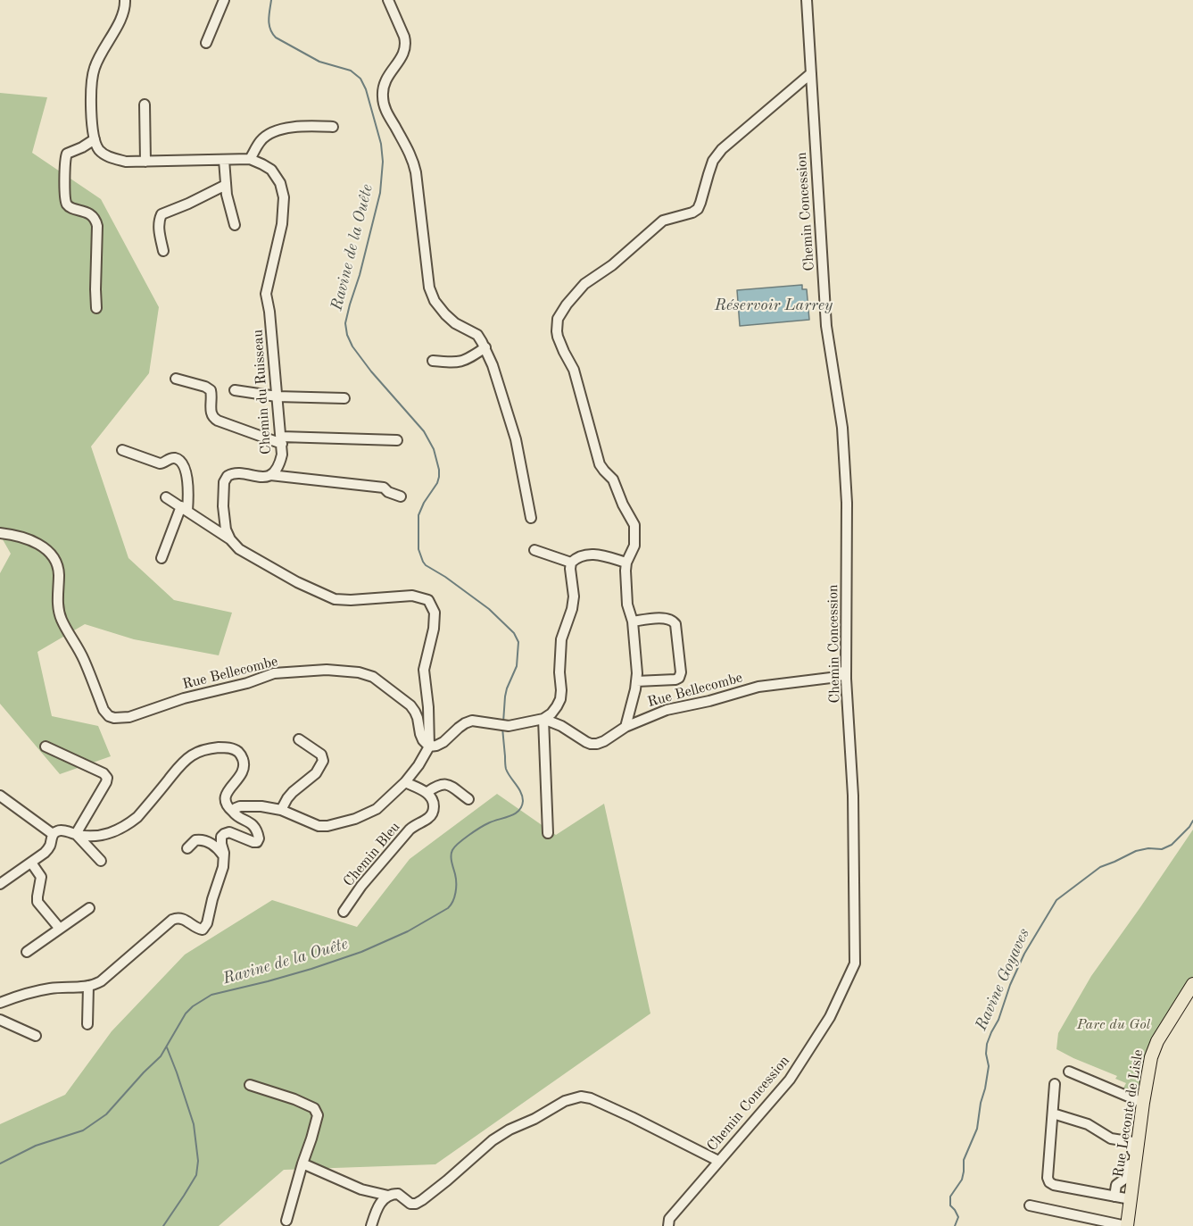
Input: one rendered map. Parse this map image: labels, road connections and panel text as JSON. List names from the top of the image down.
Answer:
{
  "streets": {
    "main road": ["Rue Leconte de Lisle"],
    "street": [
      "Chemin Concession",
      "Chemin du Ruisseau",
      "Rue Bellecombe",
      "Chemin Bleu"
    ]
  },
  "crossings": [
    ["Chemin Concession", "Rue Bellecombe"]
  ],
  "water": ["Ravine de la Ouête", "Réservoir Larrey", "Ravine Goyaves"],
  "parks": ["Parc du Gol"]
}
